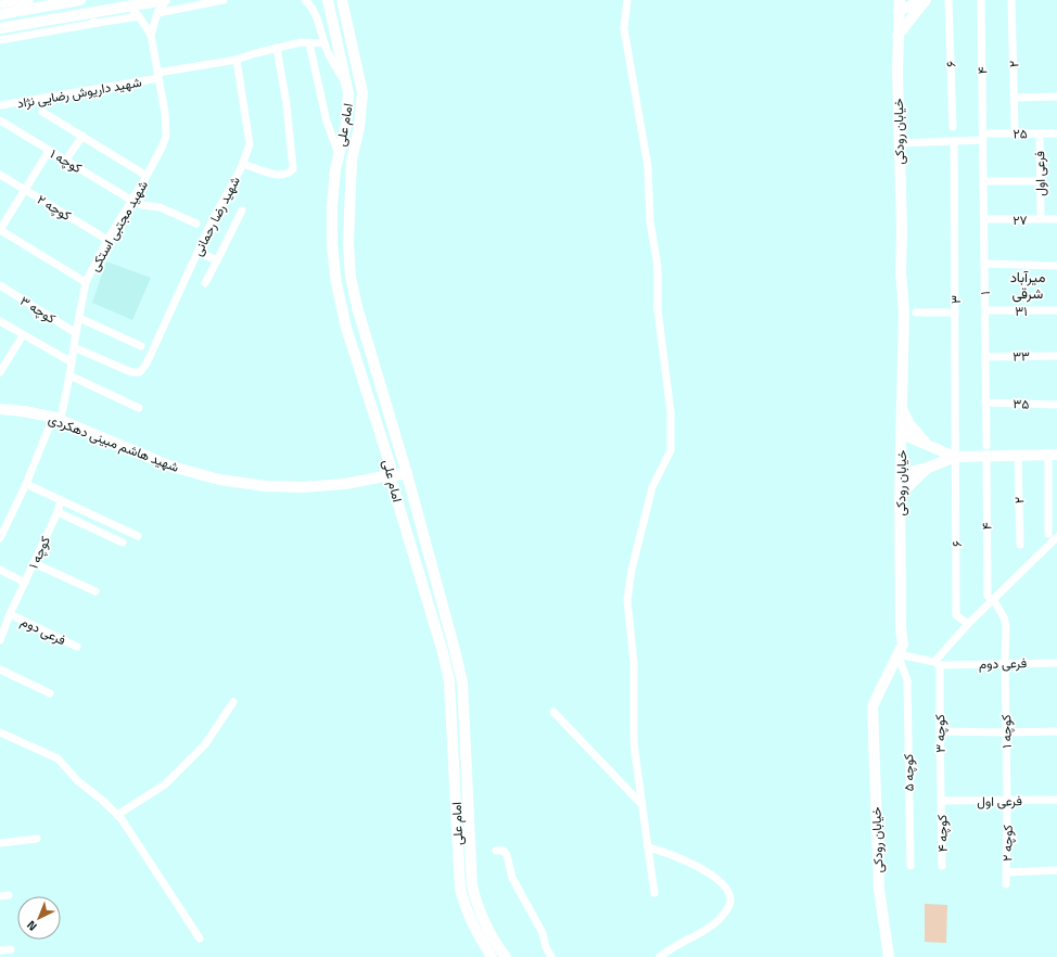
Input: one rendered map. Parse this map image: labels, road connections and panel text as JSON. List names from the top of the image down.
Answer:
{
  "streets": {
    "main road": ["امام علی", "خیابان رودکی", "شهید هاشم مبینی دهکردی"],
    "street": [
      "۶",
      "۲",
      "۴",
      "شهید داریوش رضایی نژاد",
      "۲۵",
      "کوچه ۱",
      "فرعی اول",
      "کوچه ۲",
      "شهید رضا رحمانی",
      "۲۷",
      "شهید مجتبی استکی",
      "۱",
      "۳",
      "کوچه ۳",
      "۳۱",
      "۳۳",
      "۳۵",
      "فرعی دوم",
      "کوچه ۵",
      "کوچه ۴"
    ]
  },
  "crossings": [
    ["۶", "۳"],
    ["۴", "۲۵"],
    ["۴", "۱"],
    ["شهید داریوش رضایی نژاد", "شهید مجتبی استکی"],
    ["امام علی", "شهید هاشم مبینی دهکردی"],
    ["خیابان رودکی", "۲۵"],
    ["خیابان رودکی", "فرعی دوم"],
    ["خیابان رودکی", "کوچه ۵"],
    ["۲۵", "فرعی اول"],
    ["۲۵", "۱"],
    ["۲۵", "۳"],
    ["کوچه ۱", "فرعی اول"],
    ["کوچه ۱", "کوچه ۲"],
    ["کوچه ۱", "شهید مجتبی استکی"],
    ["کوچه ۱", "فرعی دوم"],
    ["فرعی اول", "کوچه ۲"],
    ["فرعی اول", "کوچه ۳"],
    ["فرعی اول", "کوچه ۴"],
    ["کوچه ۲", "شهید مجتبی استکی"],
    ["شهید رضا رحمانی", "شهید مجتبی استکی"],
    ["۲۷", "۱"],
    ["شهید مجتبی استکی", "کوچه ۳"],
    ["شهید مجتبی استکی", "شهید هاشم مبینی دهکردی"],
    ["۱", "۳۱"],
    ["۱", "۳۳"],
    ["۱", "۳۵"],
    ["کوچه ۳", "فرعی دوم"],
    ["کوچه ۳", "کوچه ۴"],
    ["فرعی دوم", "کوچه ۵"]
  ],
  "districts": ["میرآباد شرقی"],
  "north": "bottom left"
}
